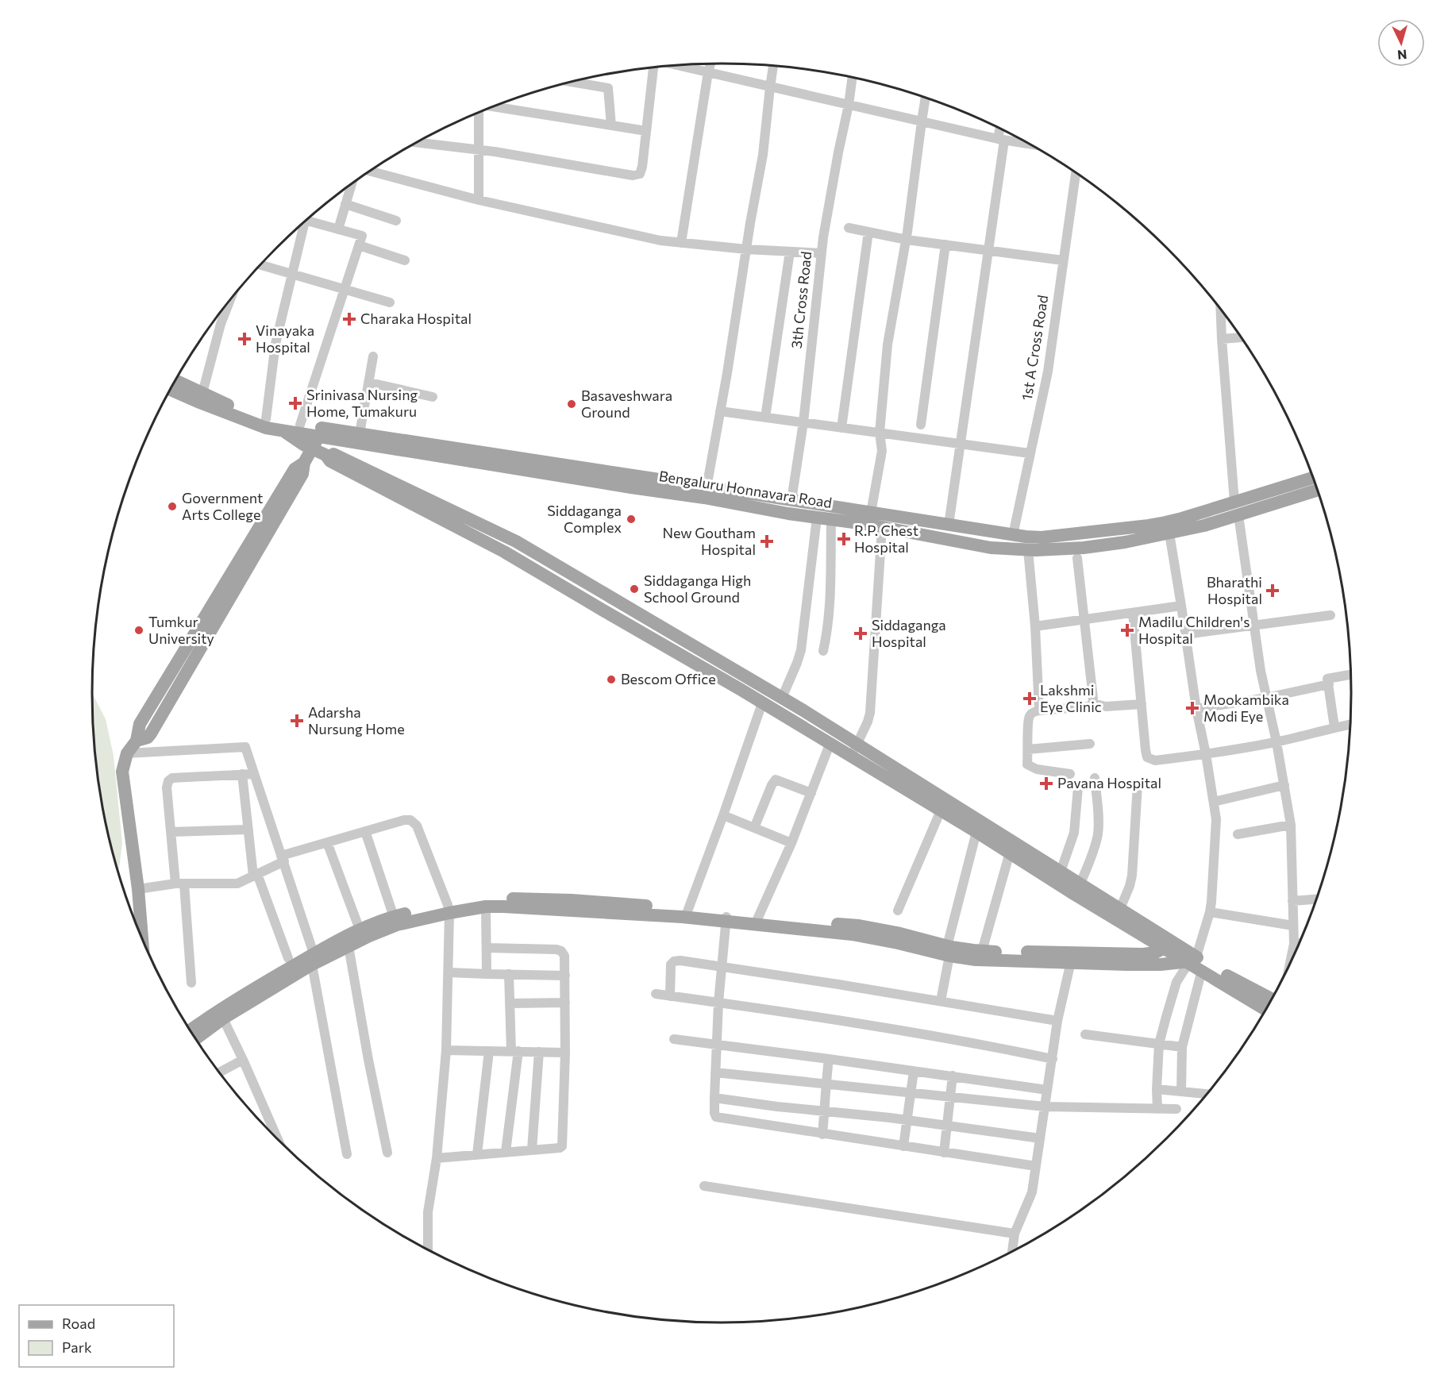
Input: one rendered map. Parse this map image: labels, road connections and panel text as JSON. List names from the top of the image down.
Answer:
{
  "streets": {
    "main road": ["Bengaluru Honnavara Road"],
    "street": ["3th Cross Road", "1st A Cross Road"]
  },
  "crossings": [
    ["3th Cross Road", "Bengaluru Honnavara Road"],
    ["1st A Cross Road", "Bengaluru Honnavara Road"]
  ],
  "places": {
    "health": [
      "Charaka Hospital",
      "Vinayaka Hospital",
      "Srinivasa Nursing Home, Tumakuru",
      "R.P. Chest Hospital",
      "New Goutham Hospital",
      "Bharathi Hospital",
      "Madilu Children's Hospital",
      "Siddaganga Hospital",
      "Lakshmi Eye Clinic",
      "Mookambika Modi Eye",
      "Adarsha Nursung Home",
      "Pavana Hospital"
    ],
    "other": [
      "Basaveshwara Ground",
      "Government Arts College",
      "Siddaganga Complex",
      "Siddaganga High School Ground",
      "Tumkur University",
      "Bescom Office"
    ]
  },
  "legend": ["Road", "Park"],
  "north": "bottom"
}
